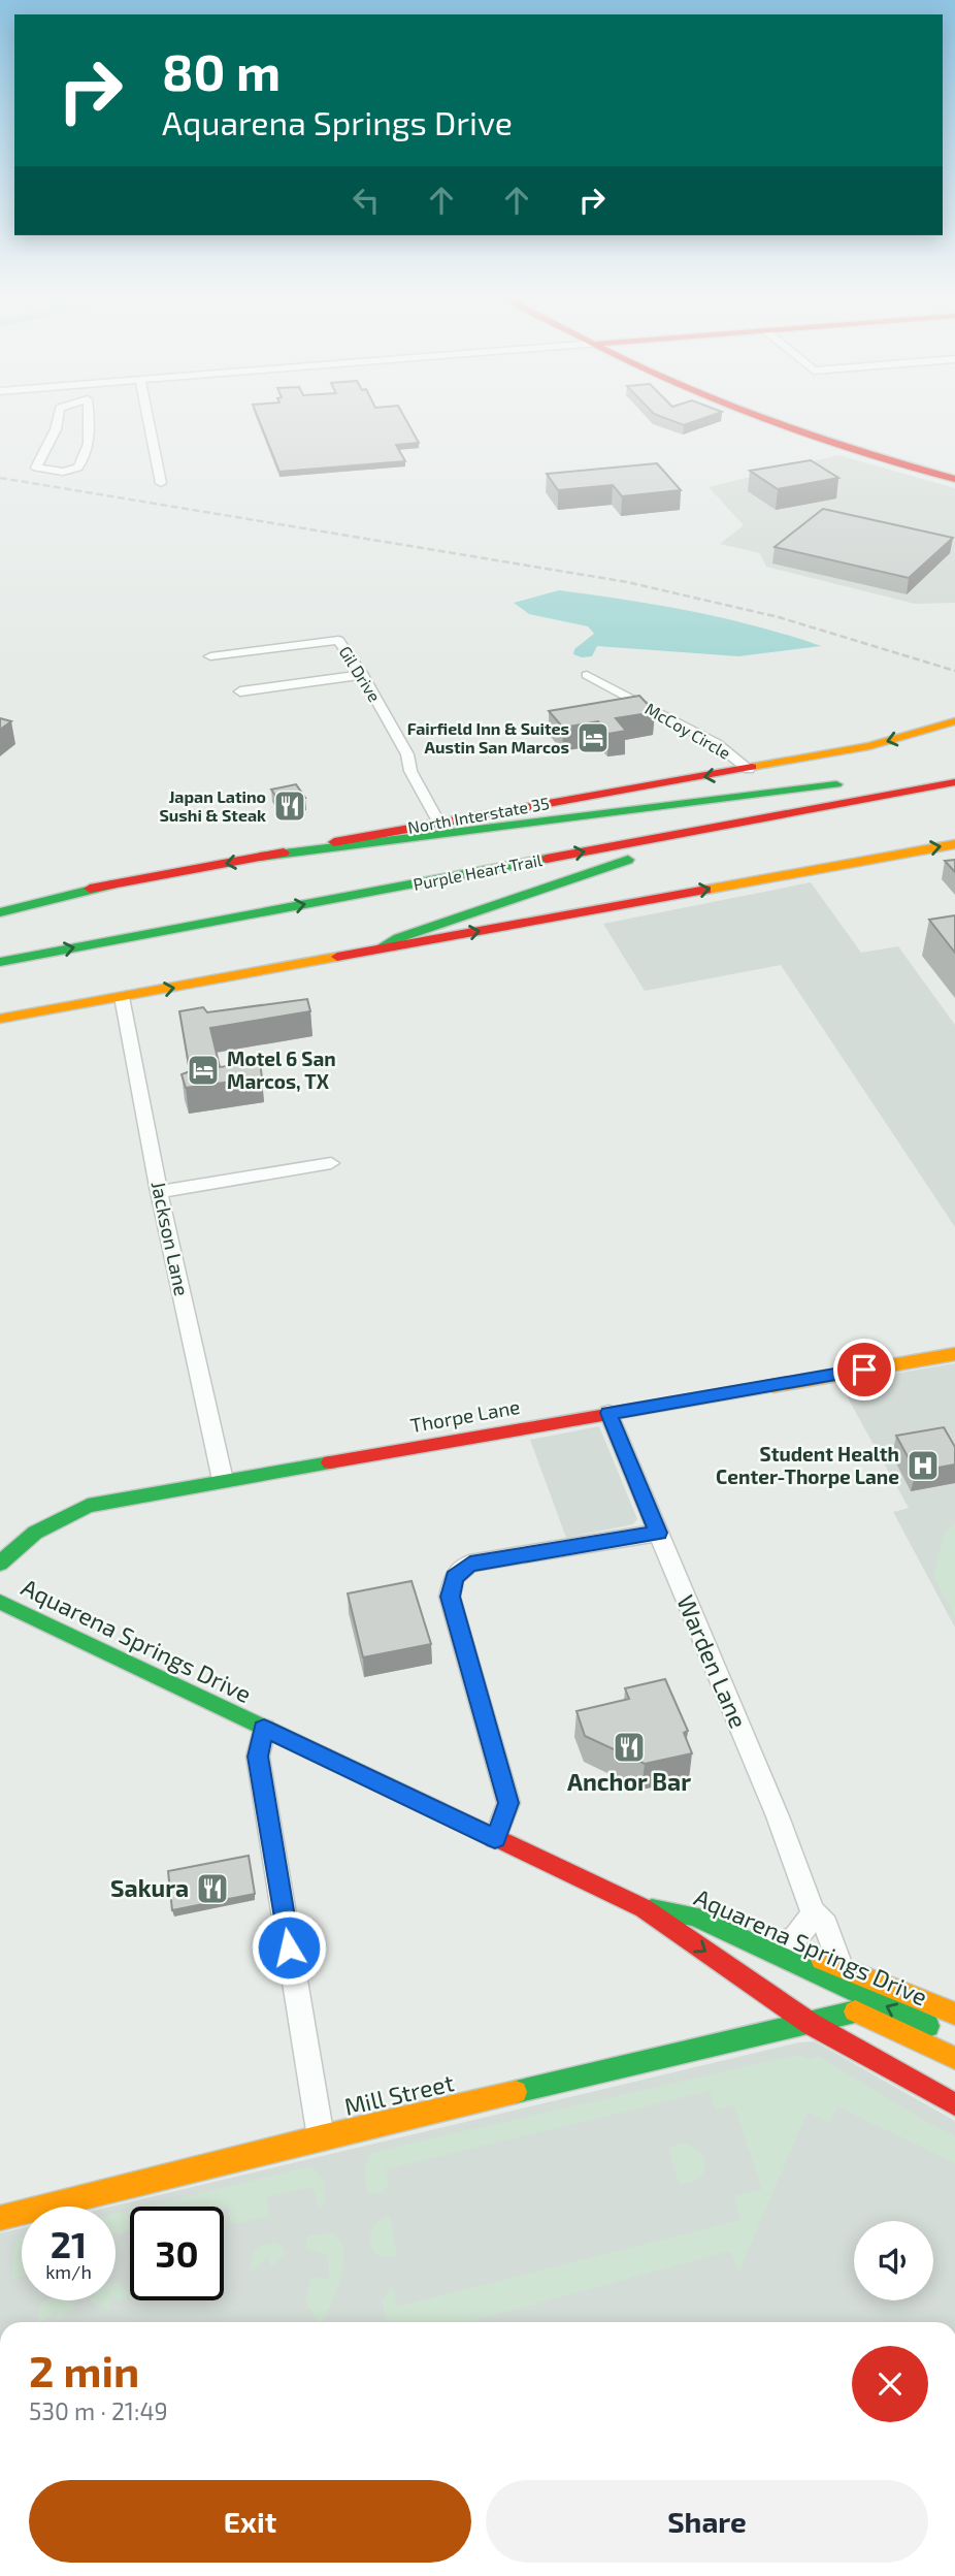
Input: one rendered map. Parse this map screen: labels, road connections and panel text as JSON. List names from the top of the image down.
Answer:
{
  "streets": {
    "main road": [
      "North Interstate 35",
      "Purple Heart Trail",
      "Thorpe Lane",
      "Aquarena Springs Drive",
      "Mill Street"
    ],
    "street": [
      "Gil Drive",
      "McCoy Circle",
      "Jackson Lane",
      "Warden Lane"
    ]
  },
  "crossings": [
    ["Gil Drive", "North Interstate 35"],
    ["McCoy Circle", "North Interstate 35"],
    ["Jackson Lane", "Thorpe Lane"],
    ["Thorpe Lane", "Warden Lane"],
    ["Aquarena Springs Drive", "Mill Street"]
  ],
  "places": {
    "hotel": ["Fairfield Inn & Suites Austin San Marcos", "Motel 6 San Marcos, TX"],
    "restaurant": ["Japan Latino Sushi & Steak", "Anchor Bar", "Sakura"],
    "hospital": ["Student Health Center-Thorpe Lane"]
  },
  "page": {
    "turn": ["80 m", "Aquarena Springs Drive"],
    "speed": "21 km/h",
    "limit": "30",
    "heading": ["2 min", "530 m · 21:49"],
    "buttons": ["Exit", "Share"]
  }
}
